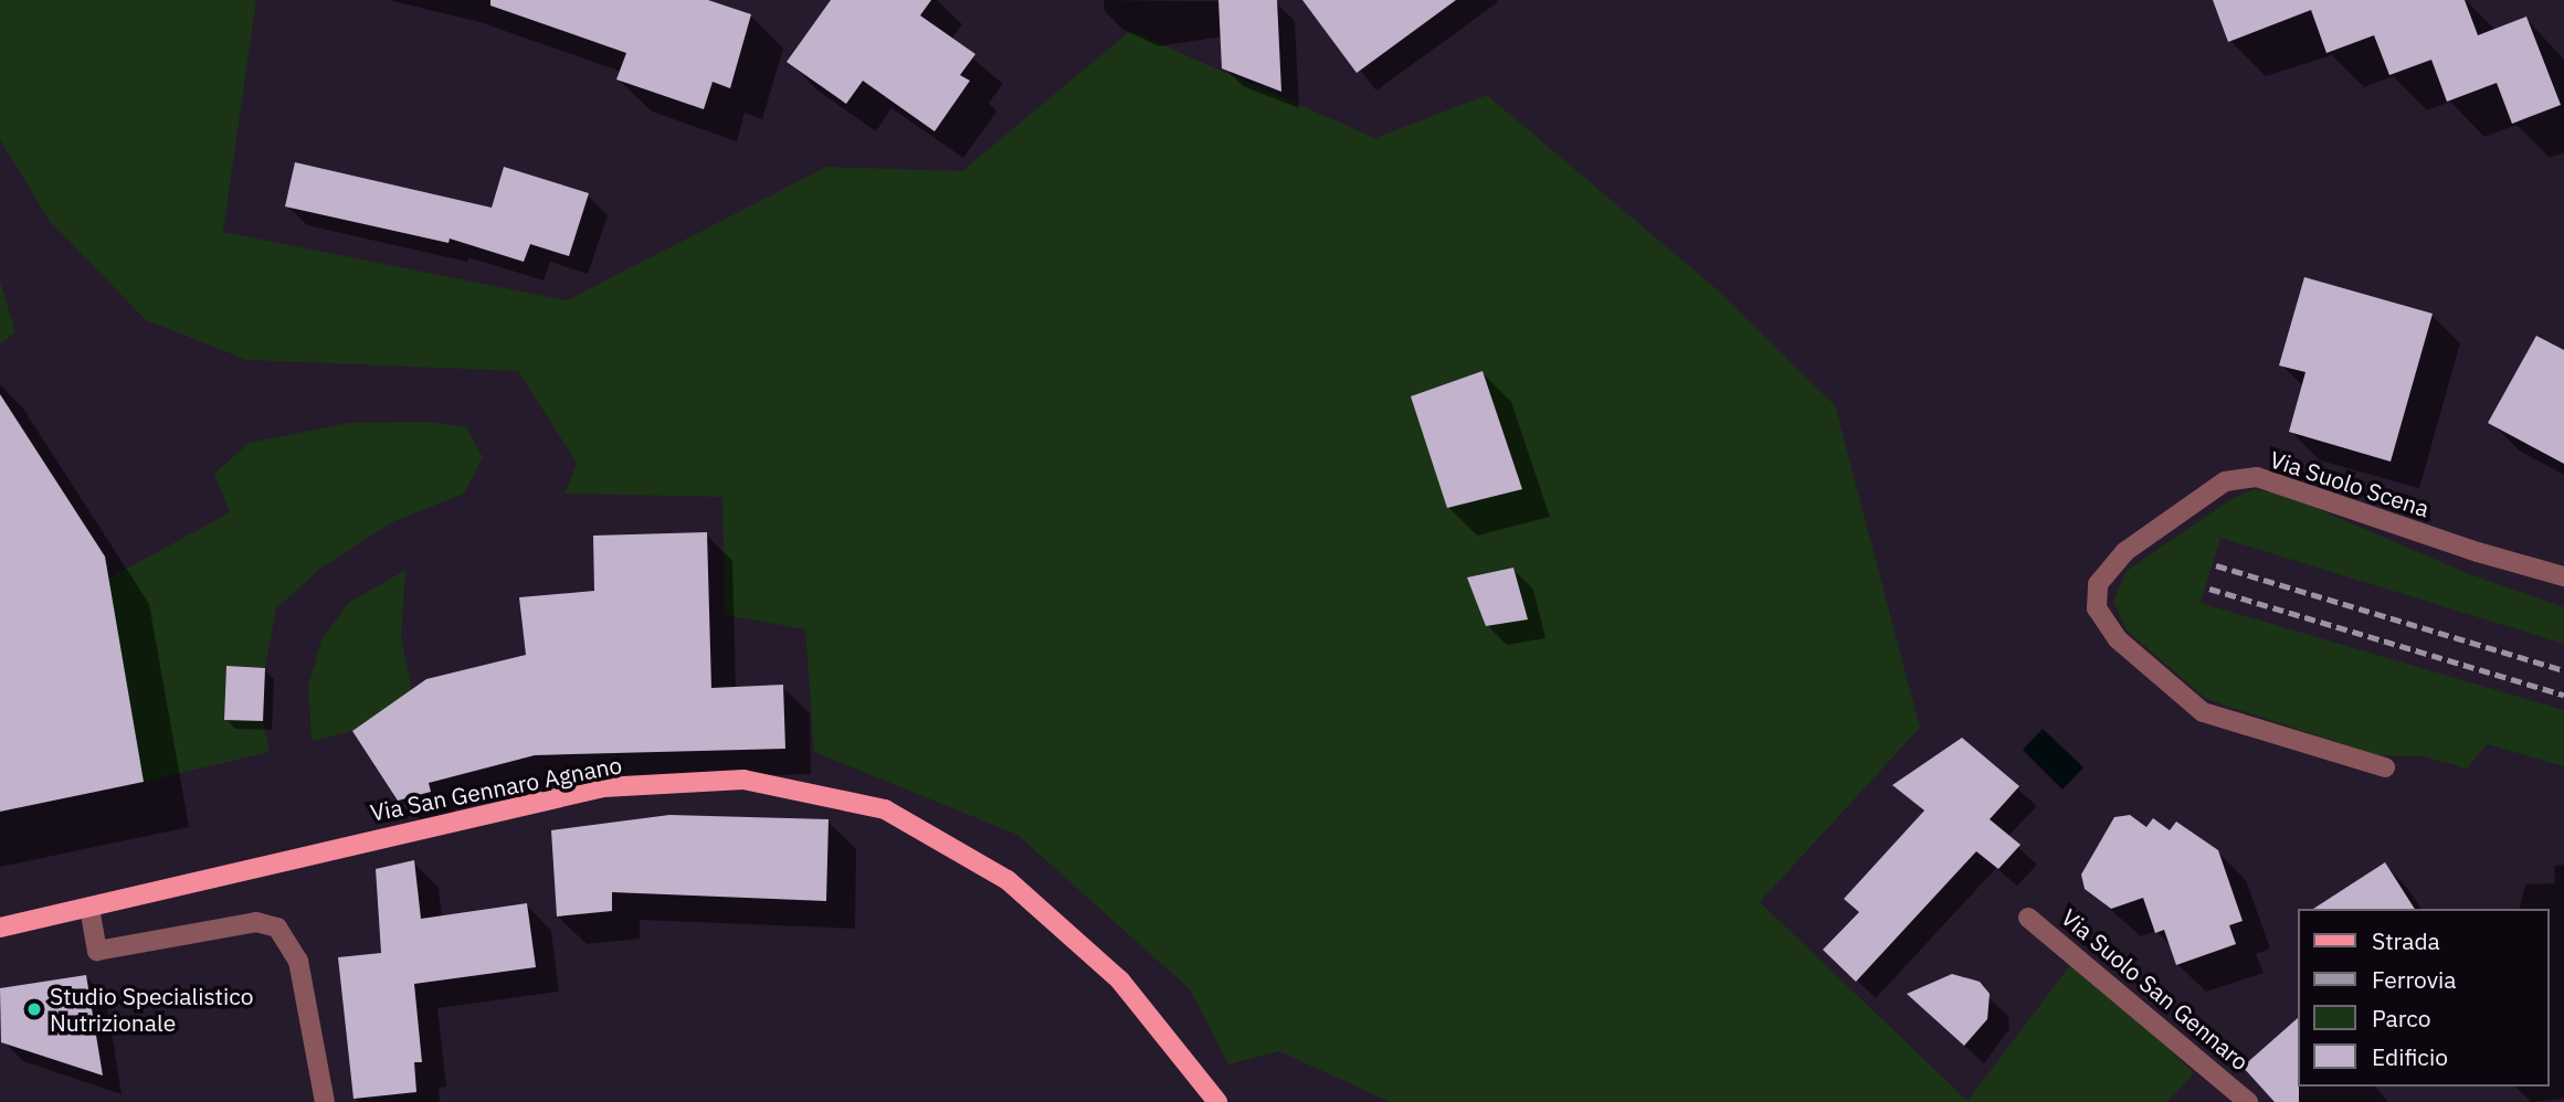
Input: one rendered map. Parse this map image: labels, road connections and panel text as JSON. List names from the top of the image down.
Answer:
{
  "streets": {
    "main road": ["Via San Gennaro Agnano"],
    "street": ["Via Suolo Scena", "Via Suolo San Gennaro"]
  },
  "places": ["Studio Specialistico Nutrizionale"],
  "legend": [
    "Strada",
    "Ferrovia",
    "Parco",
    "Edificio"
  ]
}
